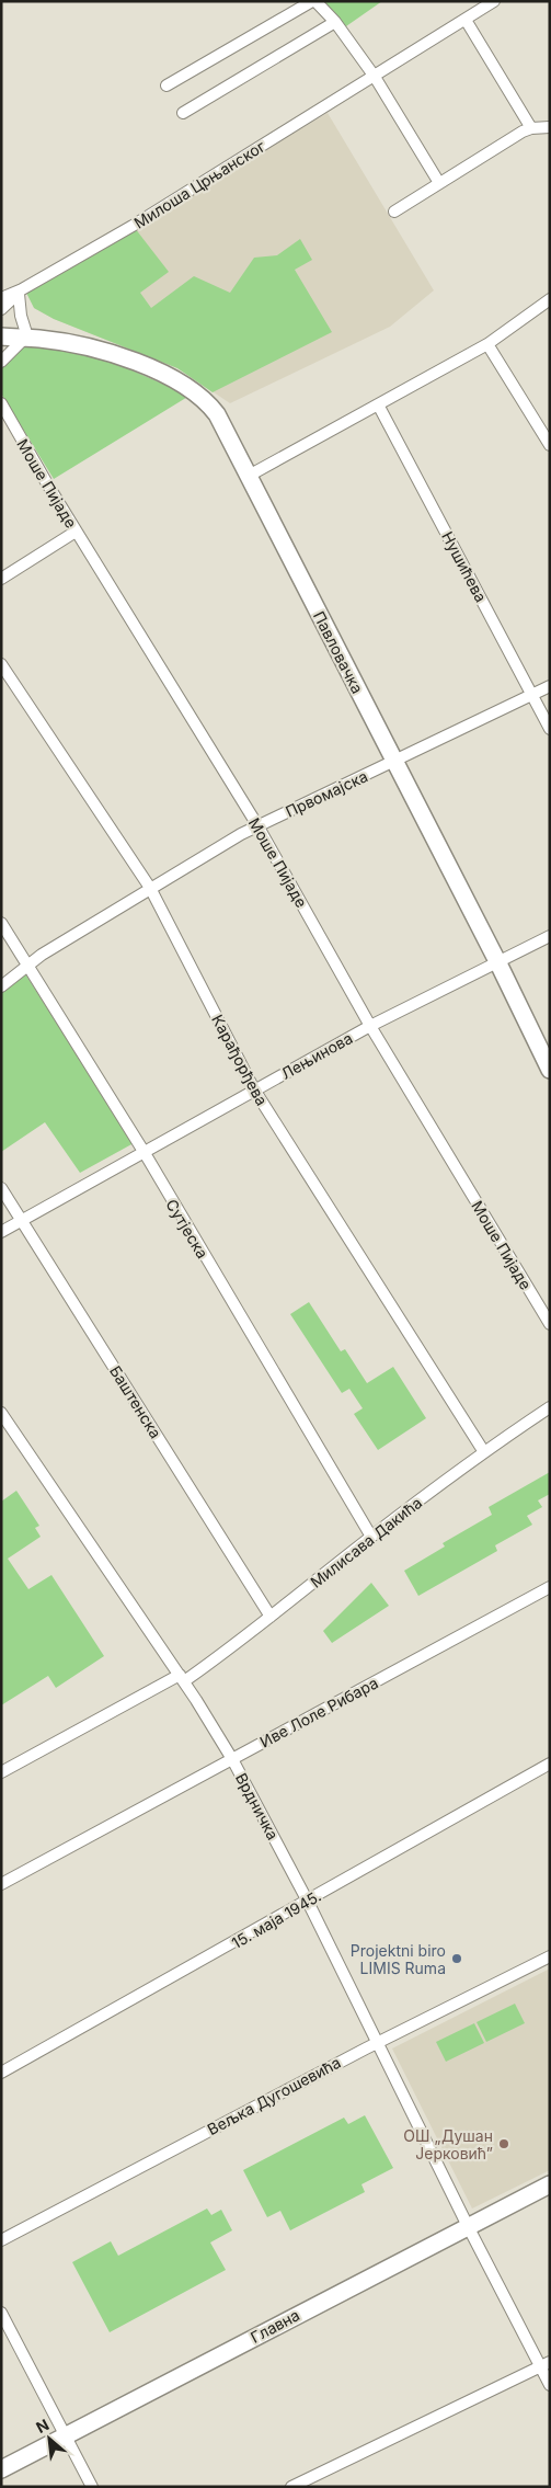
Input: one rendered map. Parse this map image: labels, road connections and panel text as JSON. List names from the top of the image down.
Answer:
{
  "streets": {
    "street": [
      "Милоша Црњанског",
      "Моше Пијаде",
      "Нушићева",
      "Павловачка",
      "Првомајска",
      "Лењинова",
      "Карађорђева",
      "Сутјеска",
      "Баштенска",
      "Милисава Дакића",
      "Иве Лоле Рибара",
      "Врдничка",
      "15. маја 1945.",
      "Вељка Дугошевића",
      "Главна"
    ]
  },
  "crossings": [
    ["Моше Пијаде", "Првомајска"],
    ["Моше Пијаде", "Лењинова"],
    ["Нушићева", "Првомајска"],
    ["Павловачка", "Првомајска"],
    ["Павловачка", "Лењинова"],
    ["Првомајска", "Карађорђева"],
    ["Првомајска", "Сутјеска"],
    ["Лењинова", "Карађорђева"],
    ["Лењинова", "Сутјеска"],
    ["Лењинова", "Баштенска"],
    ["Карађорђева", "Милисава Дакића"],
    ["Сутјеска", "Милисава Дакића"],
    ["Баштенска", "Милисава Дакића"],
    ["Милисава Дакића", "Врдничка"],
    ["Иве Лоле Рибара", "Врдничка"],
    ["Врдничка", "15. маја 1945."],
    ["Врдничка", "Вељка Дугошевића"],
    ["Врдничка", "Главна"]
  ],
  "places": ["Projektni biro LIMIS Ruma", "ОШ „Душан Јерковић”"],
  "north": "top left"
}
